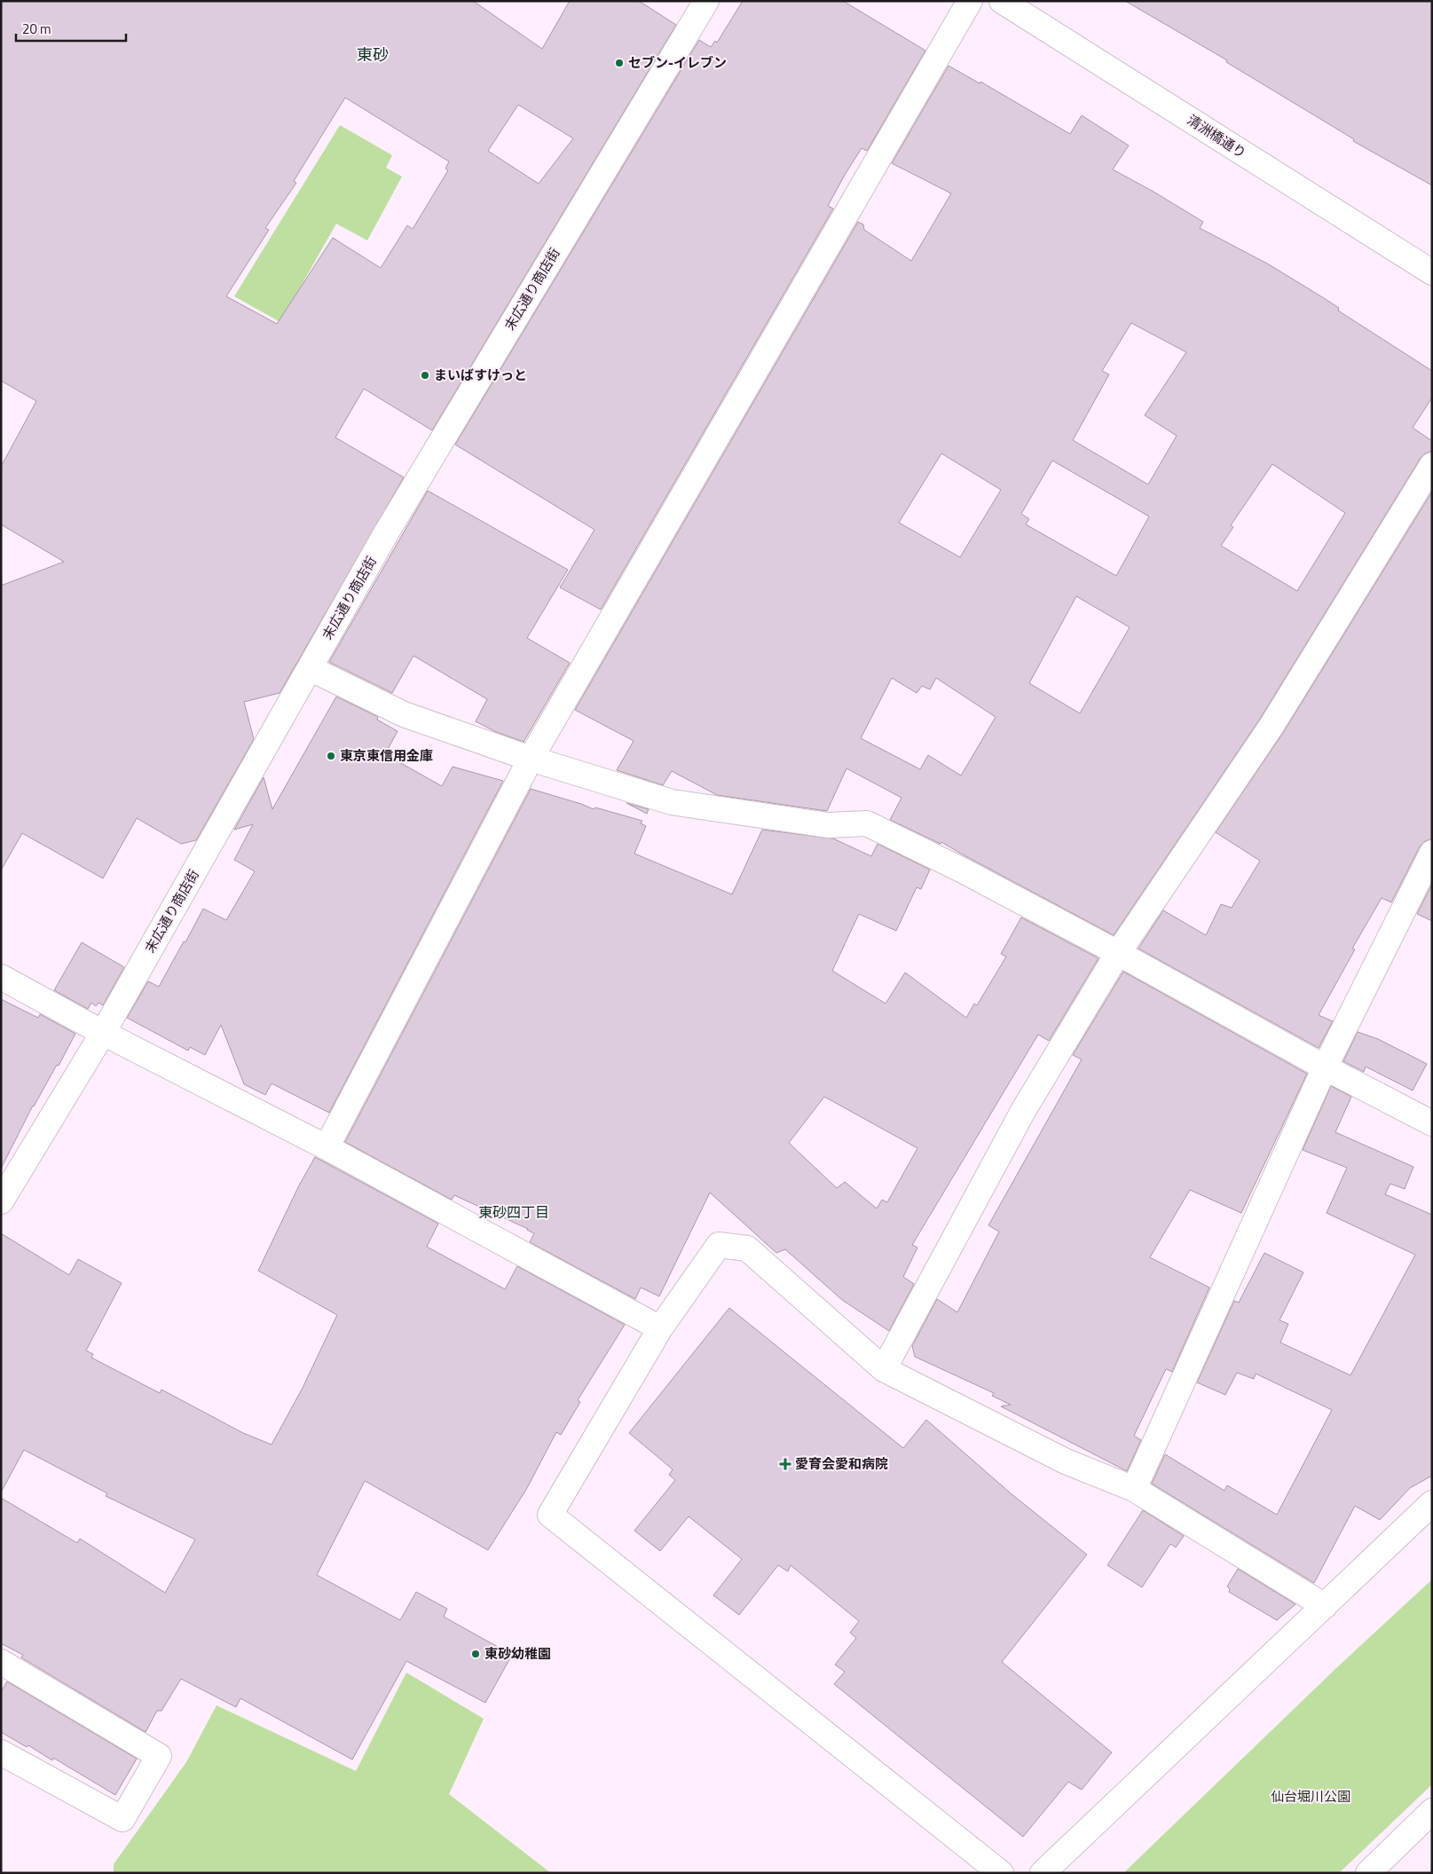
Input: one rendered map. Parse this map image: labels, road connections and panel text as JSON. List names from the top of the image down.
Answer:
{
  "streets": {
    "street": ["清洲橋通り", "末広通り商店街"]
  },
  "districts": ["東砂", "東砂四丁目"],
  "parks": ["仙台堀川公園"],
  "places": {
    "other": [
      "セブン-イレブン",
      "まいばすけっと",
      "東京東信用金庫",
      "東砂幼稚園"
    ],
    "health": ["愛育会愛和病院"]
  },
  "scale_bar": "20 m"
}
